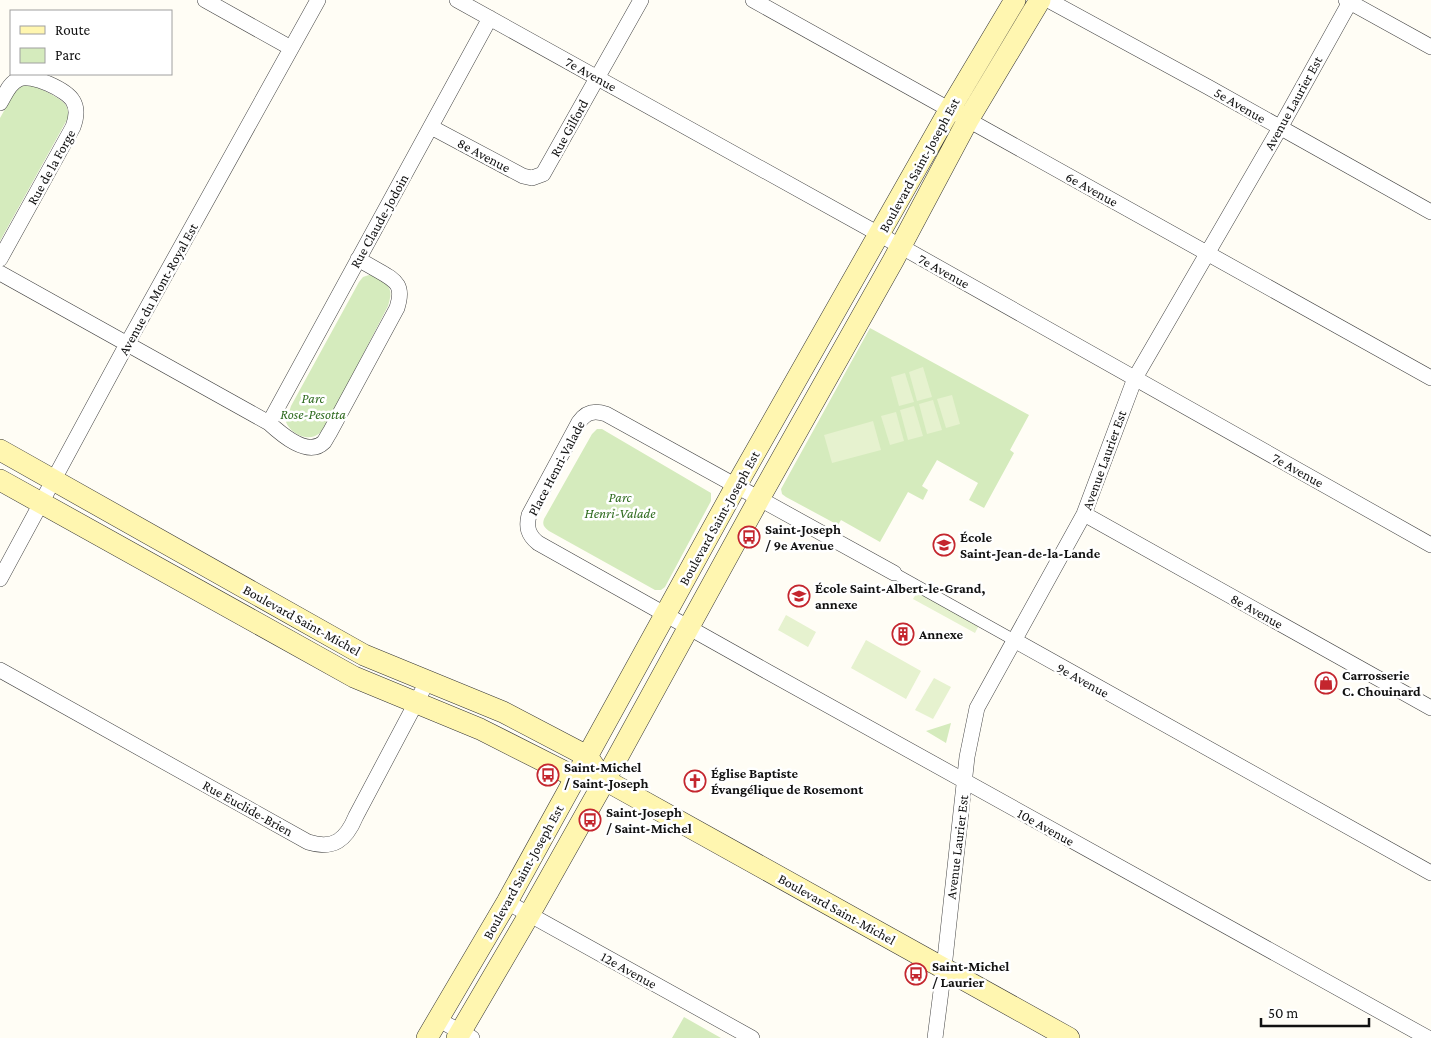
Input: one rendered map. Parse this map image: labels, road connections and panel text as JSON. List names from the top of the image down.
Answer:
{
  "streets": {
    "main road": ["Boulevard Saint-Joseph Est", "Boulevard Saint-Michel"],
    "street": [
      "7e Avenue",
      "Avenue Laurier Est",
      "5e Avenue",
      "Rue Gilford",
      "8e Avenue",
      "Rue de la Forge",
      "6e Avenue",
      "Rue Claude-Jodoin",
      "Avenue du Mont-Royal Est",
      "Place Henri-Valade",
      "9e Avenue",
      "Rue Euclide-Brien",
      "10e Avenue",
      "12e Avenue"
    ]
  },
  "crossings": [
    ["7e Avenue", "Avenue Laurier Est"],
    ["7e Avenue", "Rue Gilford"],
    ["7e Avenue", "Boulevard Saint-Joseph Est"],
    ["7e Avenue", "Rue Claude-Jodoin"],
    ["Avenue Laurier Est", "5e Avenue"],
    ["Avenue Laurier Est", "8e Avenue"],
    ["Avenue Laurier Est", "6e Avenue"],
    ["Avenue Laurier Est", "Boulevard Saint-Michel"],
    ["Avenue Laurier Est", "9e Avenue"],
    ["Avenue Laurier Est", "10e Avenue"],
    ["Rue Gilford", "8e Avenue"],
    ["8e Avenue", "Rue Claude-Jodoin"],
    ["Boulevard Saint-Joseph Est", "6e Avenue"],
    ["Boulevard Saint-Joseph Est", "Place Henri-Valade"],
    ["Boulevard Saint-Joseph Est", "Boulevard Saint-Michel"],
    ["Boulevard Saint-Joseph Est", "9e Avenue"],
    ["Boulevard Saint-Joseph Est", "10e Avenue"],
    ["Boulevard Saint-Joseph Est", "12e Avenue"],
    ["Avenue du Mont-Royal Est", "Boulevard Saint-Michel"],
    ["Place Henri-Valade", "9e Avenue"],
    ["Place Henri-Valade", "10e Avenue"],
    ["Boulevard Saint-Michel", "Rue Euclide-Brien"]
  ],
  "parks": ["Parc Rose-Pesotta", "Parc Henri-Valade"],
  "places": {
    "bus stop": [
      "Saint-Joseph / 9e Avenue",
      "Saint-Michel / Saint-Joseph",
      "Saint-Joseph / Saint-Michel",
      "Saint-Michel / Laurier"
    ],
    "school or university": ["École Saint-Jean-de-la-Lande", "École Saint-Albert-le-Grand, annexe"],
    "building": ["Annexe"],
    "shop": ["Carrosserie C. Chouinard"],
    "church": ["Église Baptiste Évangélique de Rosemont"]
  },
  "legend": ["Route", "Parc"],
  "scale_bar": "50 m"
}
